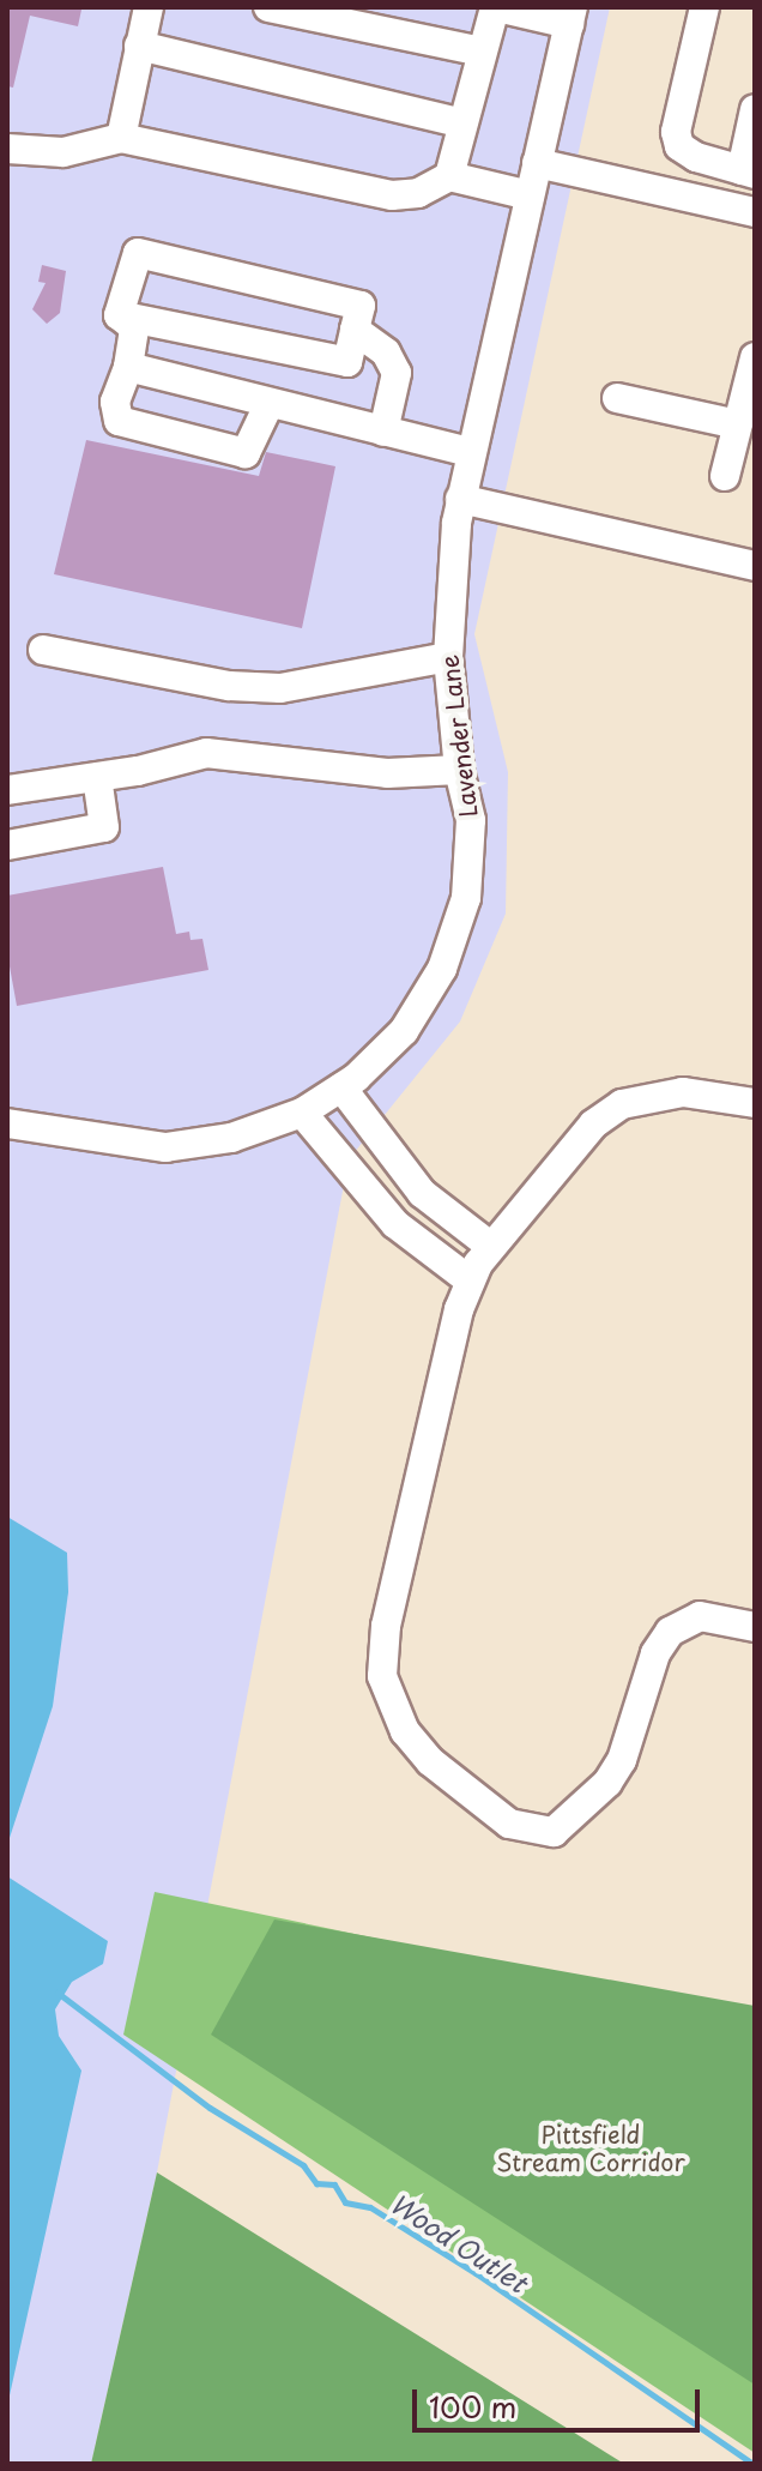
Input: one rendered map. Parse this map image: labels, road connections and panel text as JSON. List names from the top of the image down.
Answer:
{
  "streets": {
    "street": ["Lavender Lane"]
  },
  "water": ["Wood Outlet"],
  "parks": ["Pittsfield Stream Corridor"],
  "scale_bar": "100 m"
}
